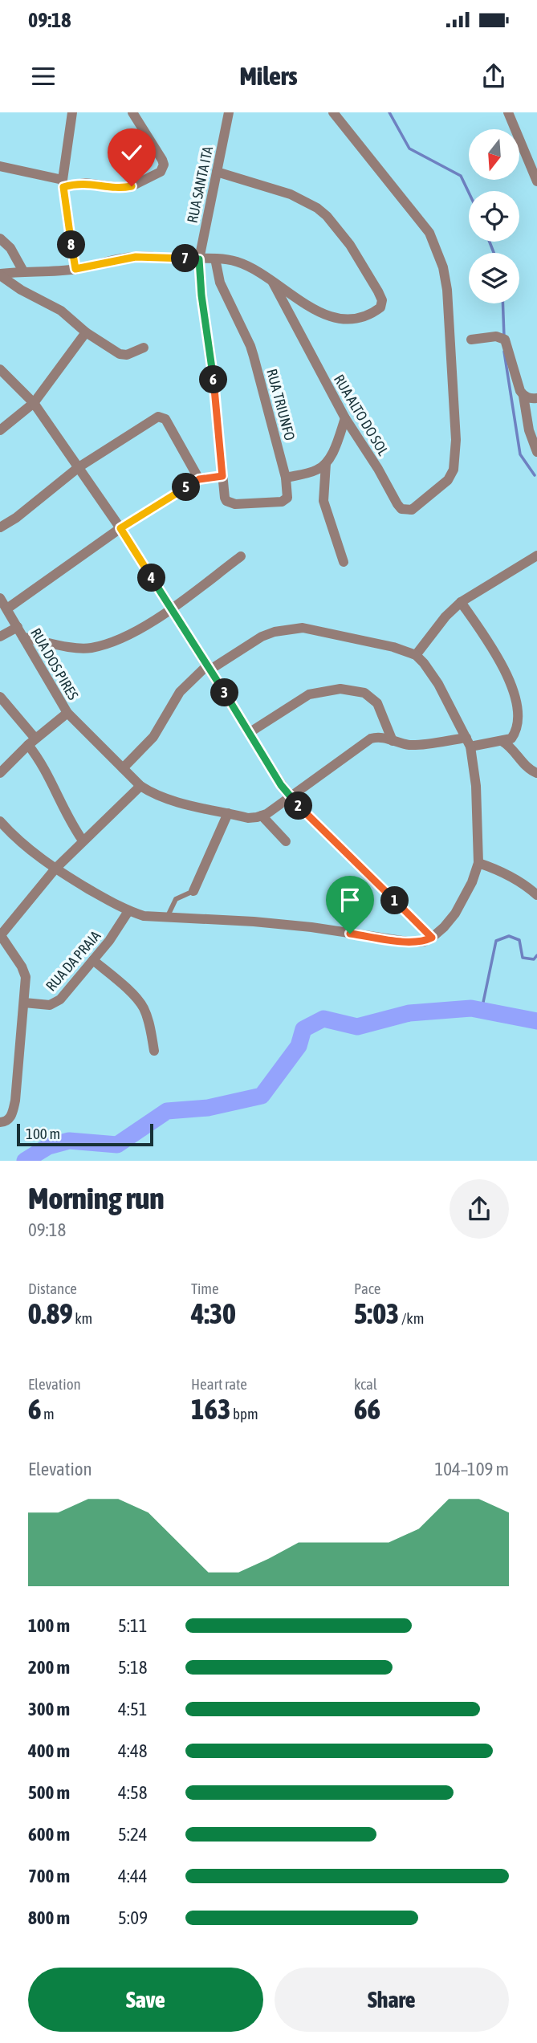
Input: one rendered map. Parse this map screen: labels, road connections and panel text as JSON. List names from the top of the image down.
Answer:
{
  "streets": {
    "street": [
      "RUA SANTA ITA",
      "RUA TRIUNFO",
      "RUA ALTO DO SOL",
      "RUA DOS PIRES",
      "RUA DA PRAIA"
    ]
  },
  "crossings": [
    ["RUA SANTA ITA", "RUA TRIUNFO"]
  ],
  "scale_bar": "100 m",
  "north": "bottom",
  "page": {
    "status": "09:18",
    "header": "Milers",
    "pins": [
      "8",
      "7",
      "6",
      "5",
      "4",
      "3",
      "2",
      "1"
    ],
    "scale": "100 m",
    "heading": ["Morning run", "09:18"],
    "stats": [
      ["Distance", "0.89 km"],
      ["Time", "4:30"],
      ["Pace", "5:03 /km"],
      ["Elevation", "6 m"],
      ["Heart rate", "163 bpm"],
      ["kcal", "66"]
    ],
    "chart": ["Elevation", "104–109 m"],
    "list": [
      {
        "name": "100 m",
        "note": "5:11"
      },
      {
        "name": "200 m",
        "note": "5:18"
      },
      {
        "name": "300 m",
        "note": "4:51"
      },
      {
        "name": "400 m",
        "note": "4:48"
      },
      {
        "name": "500 m",
        "note": "4:58"
      },
      {
        "name": "600 m",
        "note": "5:24"
      },
      {
        "name": "700 m",
        "note": "4:44"
      },
      {
        "name": "800 m",
        "note": "5:09"
      }
    ],
    "buttons": ["Save", "Share"]
  }
}
